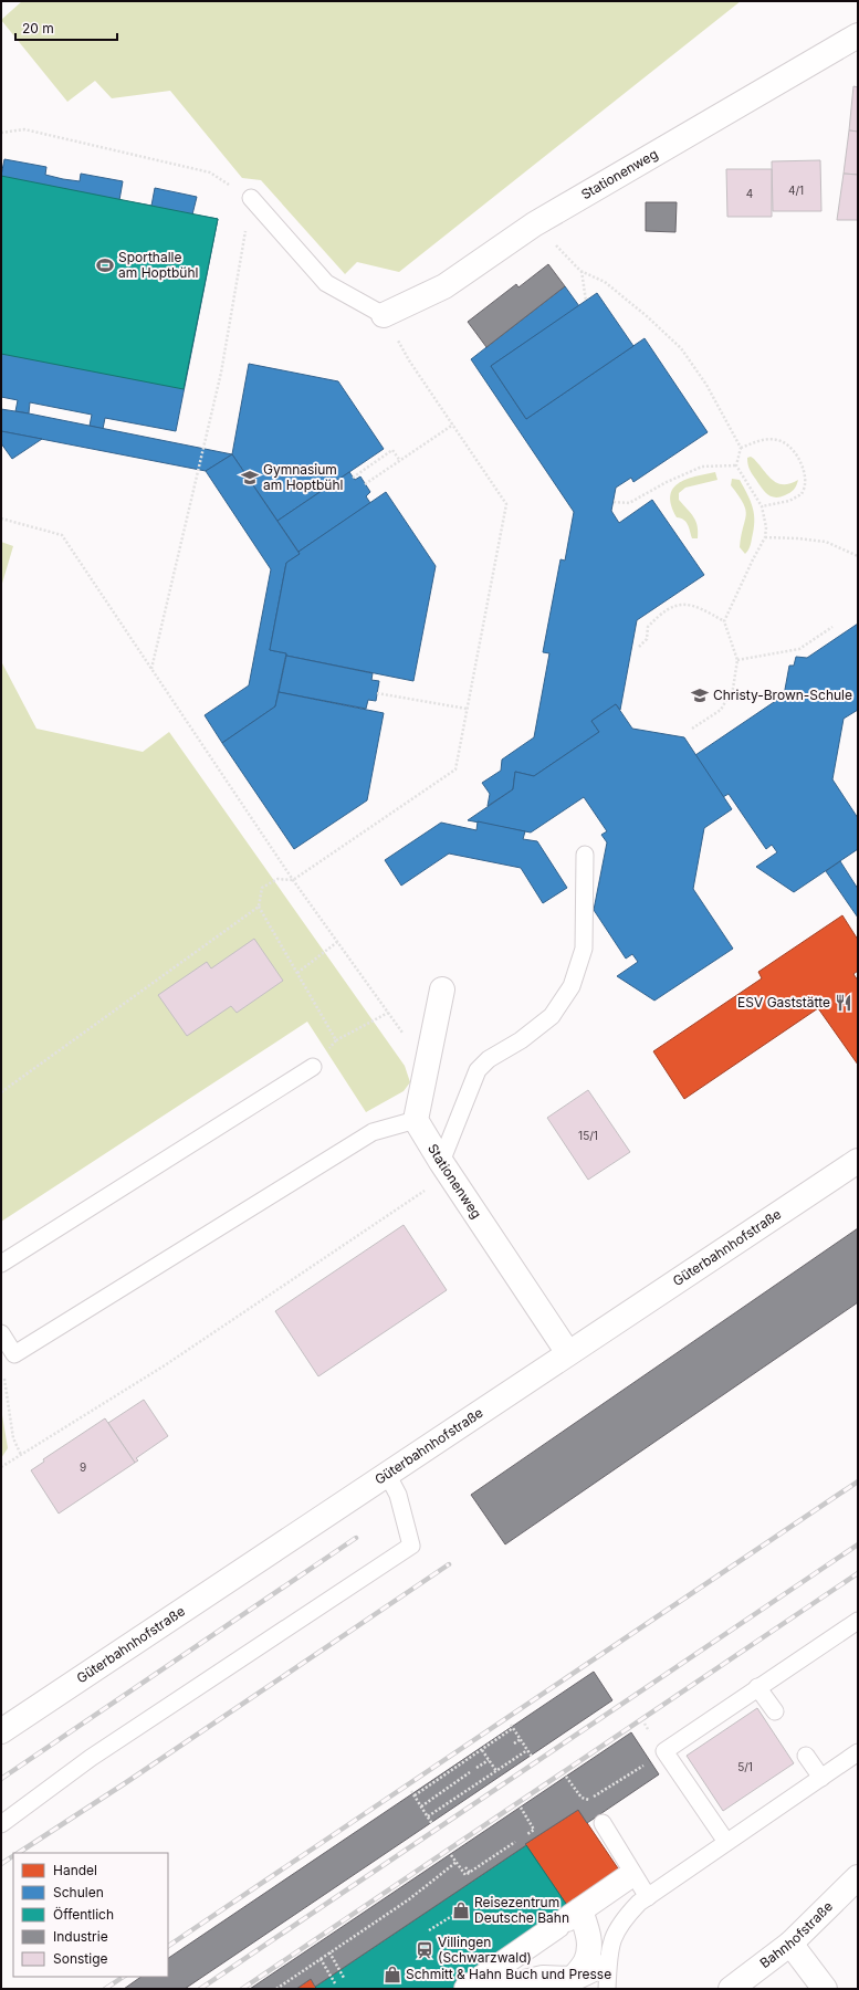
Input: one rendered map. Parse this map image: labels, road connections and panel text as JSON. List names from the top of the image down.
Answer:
{
  "streets": {
    "street": ["Stationenweg", "Güterbahnhofstraße", "Bahnhofstraße"]
  },
  "crossings": [
    ["Stationenweg", "Güterbahnhofstraße"]
  ],
  "places": {
    "sports": ["Sporthalle am Hoptbühl"],
    "school or university": ["Gymnasium am Hoptbühl", "Christy-Brown-Schule"],
    "restaurant": ["ESV Gaststätte"],
    "shop": ["Reisezentrum Deutsche Bahn", "Schmitt & Hahn Buch und Presse"],
    "station": ["Villingen (Schwarzwald)"]
  },
  "house_numbers": [
    "4/1",
    "4",
    "15/1",
    "9",
    "5/1"
  ],
  "legend": [
    "Handel",
    "Schulen",
    "Öffentlich",
    "Industrie",
    "Sonstige"
  ],
  "scale_bar": "20 m"
}
